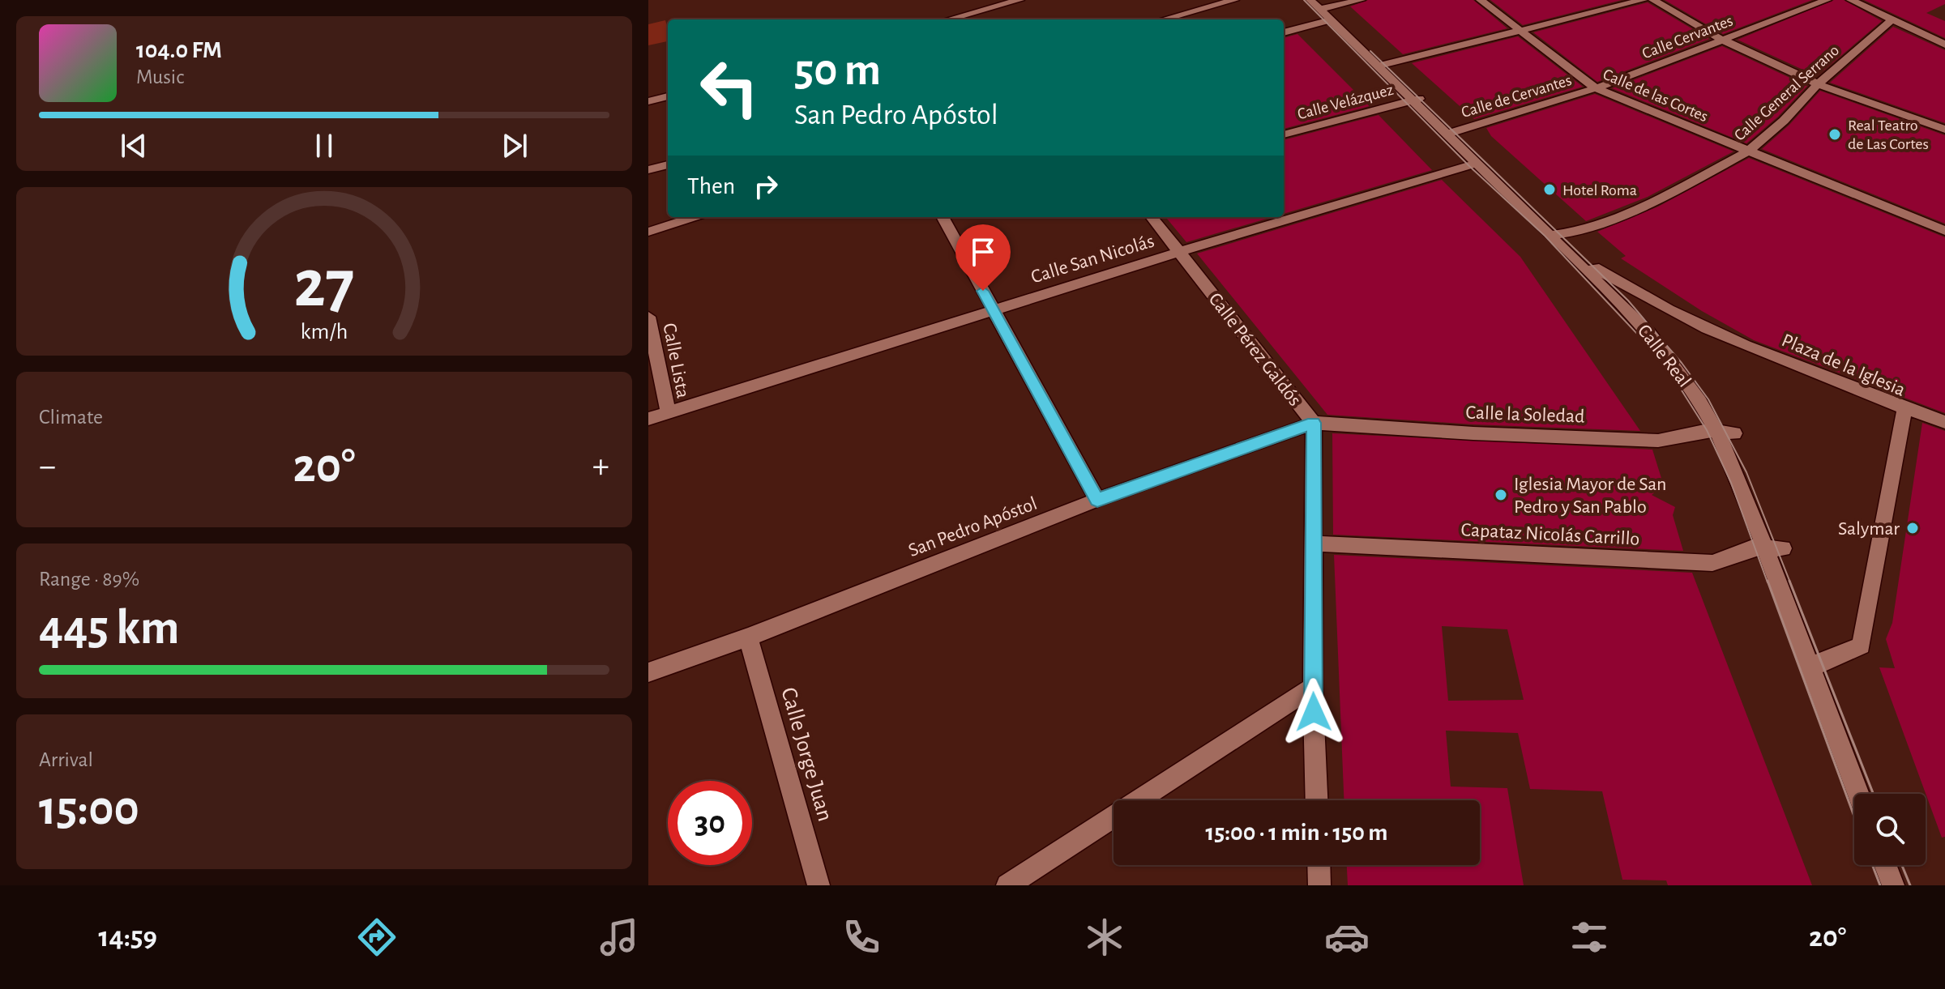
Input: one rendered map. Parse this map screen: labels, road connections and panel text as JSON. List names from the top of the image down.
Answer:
{
  "streets": {
    "street": [
      "Calle Cervantes",
      "Calle General Serrano",
      "Calle de las Cortes",
      "Calle de Cervantes",
      "Calle Velázquez",
      "Calle San Nicolás",
      "Calle Pérez Galdós",
      "Calle Real",
      "Calle Lista",
      "Plaza de la Iglesia",
      "Calle la Soledad",
      "San Pedro Apóstol",
      "Capataz Nicolás Carrillo",
      "Calle Jorge Juan"
    ]
  },
  "crossings": [
    ["Calle Cervantes", "Calle de las Cortes"],
    ["Calle Cervantes", "Calle de Cervantes"],
    ["Calle General Serrano", "Calle de las Cortes"],
    ["Calle General Serrano", "Calle Real"],
    ["Calle de las Cortes", "Calle de Cervantes"],
    ["Calle de Cervantes", "Calle Real"],
    ["Calle Velázquez", "Calle Real"],
    ["Calle San Nicolás", "Calle Pérez Galdós"],
    ["Calle San Nicolás", "Calle Real"],
    ["Calle San Nicolás", "Calle Lista"],
    ["Calle Pérez Galdós", "Calle la Soledad"],
    ["Calle Pérez Galdós", "San Pedro Apóstol"],
    ["Calle Pérez Galdós", "Capataz Nicolás Carrillo"],
    ["Calle Real", "Plaza de la Iglesia"],
    ["Calle Real", "Calle la Soledad"],
    ["Calle Real", "Capataz Nicolás Carrillo"],
    ["Calle la Soledad", "San Pedro Apóstol"],
    ["San Pedro Apóstol", "Calle Jorge Juan"]
  ],
  "places": [
    "Real Teatro de Las Cortes",
    "Hotel Roma",
    "Iglesia Mayor de San Pedro y San Pablo",
    "Salymar"
  ],
  "page": {
    "turn": ["50 m", "San Pedro Apóstol"],
    "song": ["104.0 FM", "Music"],
    "then": "Then",
    "tile": [
      "Climate",
      ["Range · 89%", "445 km"],
      ["Arrival", "15:00"]
    ],
    "heat": ["−", "20°", "+"],
    "limit": "30",
    "trip": "15:00 · 1 min · 150 m",
    "tabs": ["14:59", "20°"],
    "gauge": ["27", "km/h"]
  }
}
